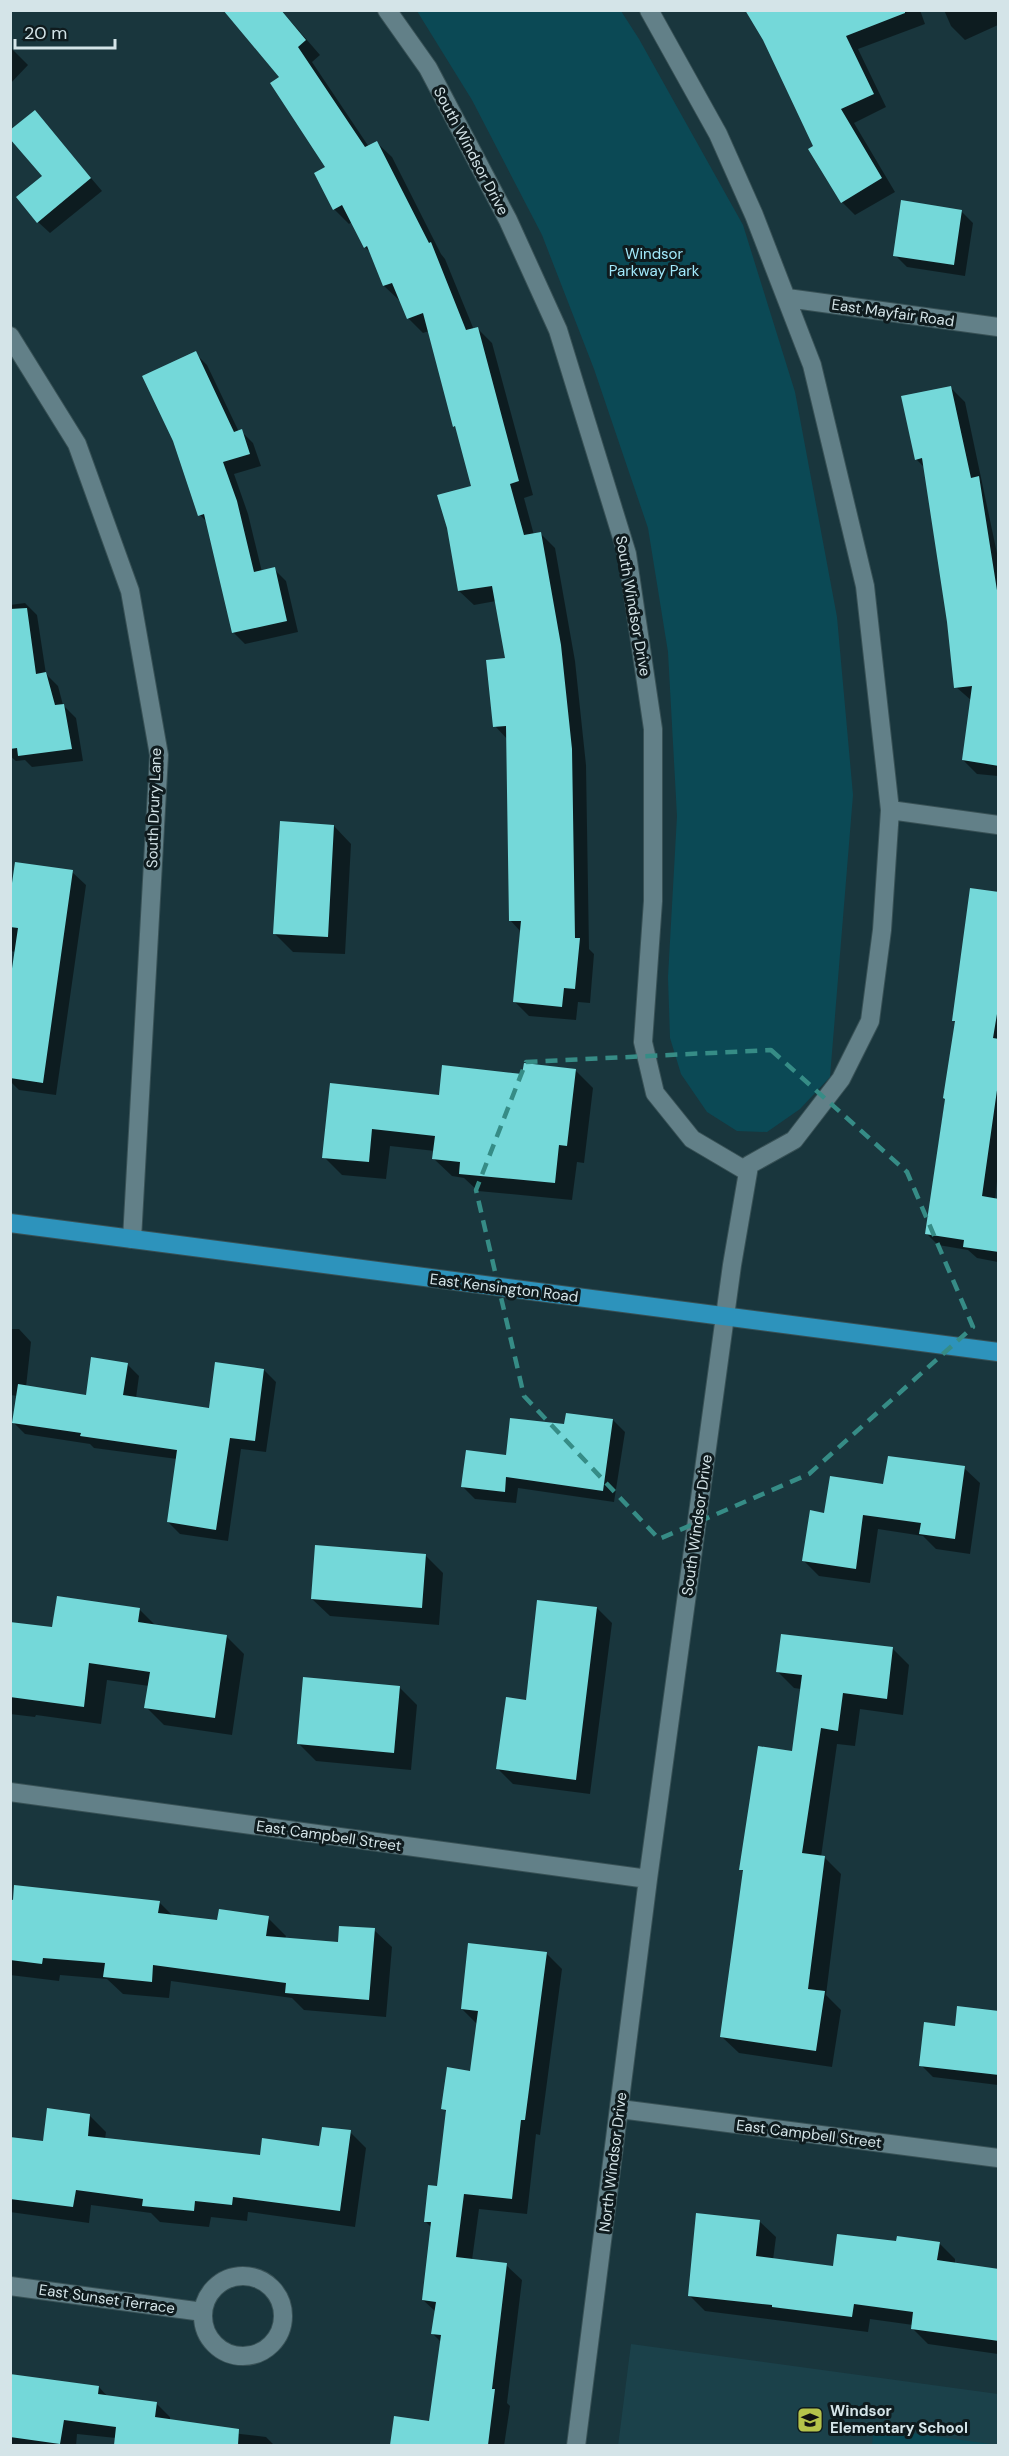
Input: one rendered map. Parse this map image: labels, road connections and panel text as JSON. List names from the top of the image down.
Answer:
{
  "streets": {
    "main road": ["East Kensington Road"],
    "street": [
      "South Windsor Drive",
      "East Mayfair Road",
      "South Drury Lane",
      "East Campbell Street",
      "North Windsor Drive",
      "East Sunset Terrace"
    ]
  },
  "crossings": [
    ["South Windsor Drive", "East Kensington Road"],
    ["South Windsor Drive", "East Campbell Street"],
    ["South Windsor Drive", "North Windsor Drive"],
    ["South Drury Lane", "East Kensington Road"],
    ["East Campbell Street", "North Windsor Drive"]
  ],
  "parks": ["Windsor Parkway Park"],
  "places": {
    "school or university": ["Windsor Elementary School"]
  },
  "scale_bar": "20 m"
}
